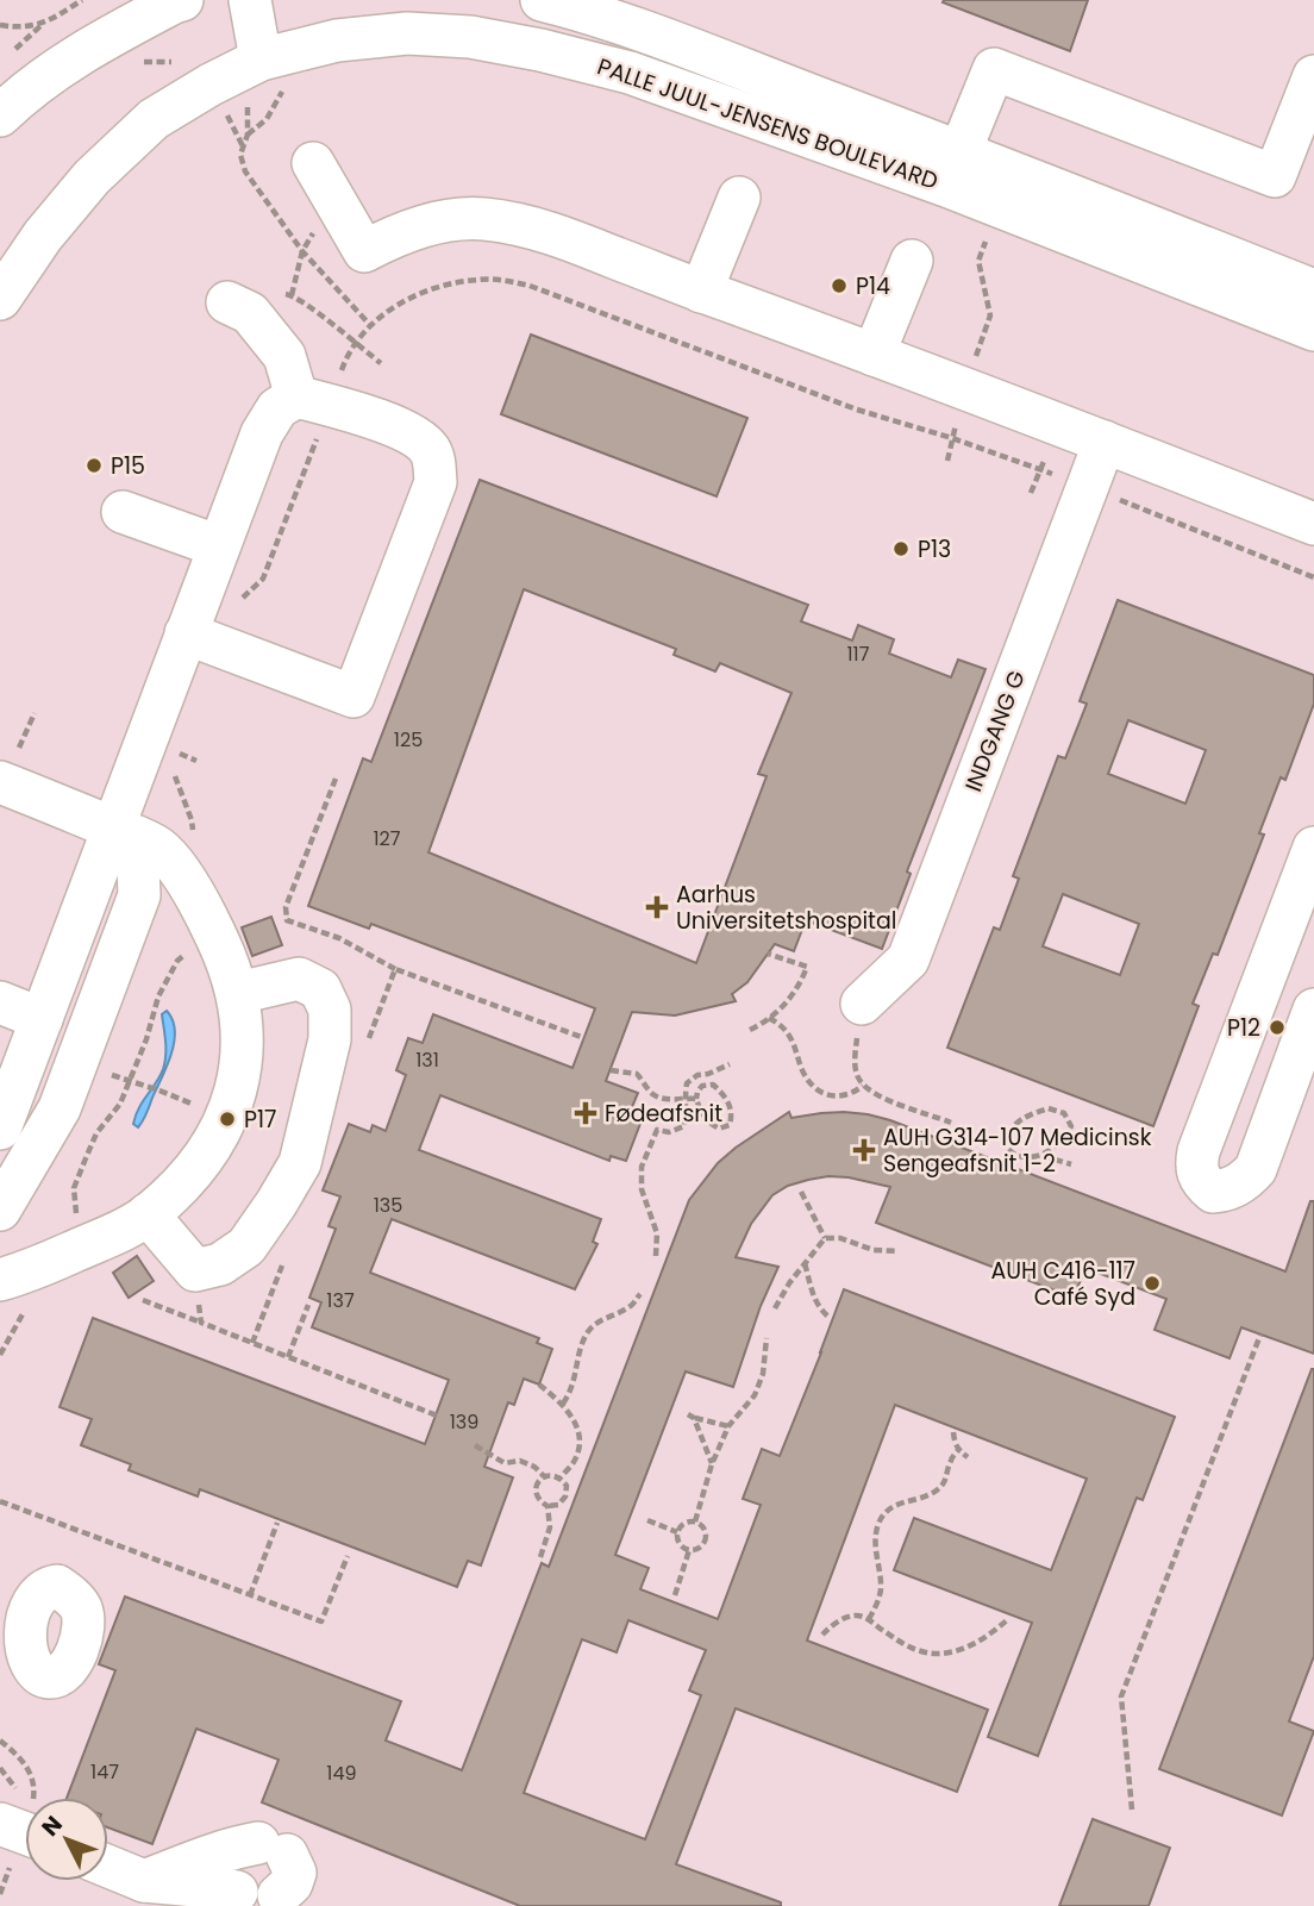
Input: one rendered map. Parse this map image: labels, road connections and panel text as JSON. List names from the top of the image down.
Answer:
{
  "streets": {
    "street": ["PALLE JUUL-JENSENS BOULEVARD", "INDGANG G"]
  },
  "places": {
    "other": [
      "P14",
      "P15",
      "P13",
      "P12",
      "P17",
      "AUH C416-117 Café Syd"
    ],
    "health": ["Aarhus Universitetshospital", "Fødeafsnit", "AUH G314-107 Medicinsk Sengeafsnit 1-2"]
  },
  "house_numbers": [
    "117",
    "125",
    "127",
    "131",
    "135",
    "137",
    "139",
    "147",
    "149"
  ],
  "north": "top left"
}
